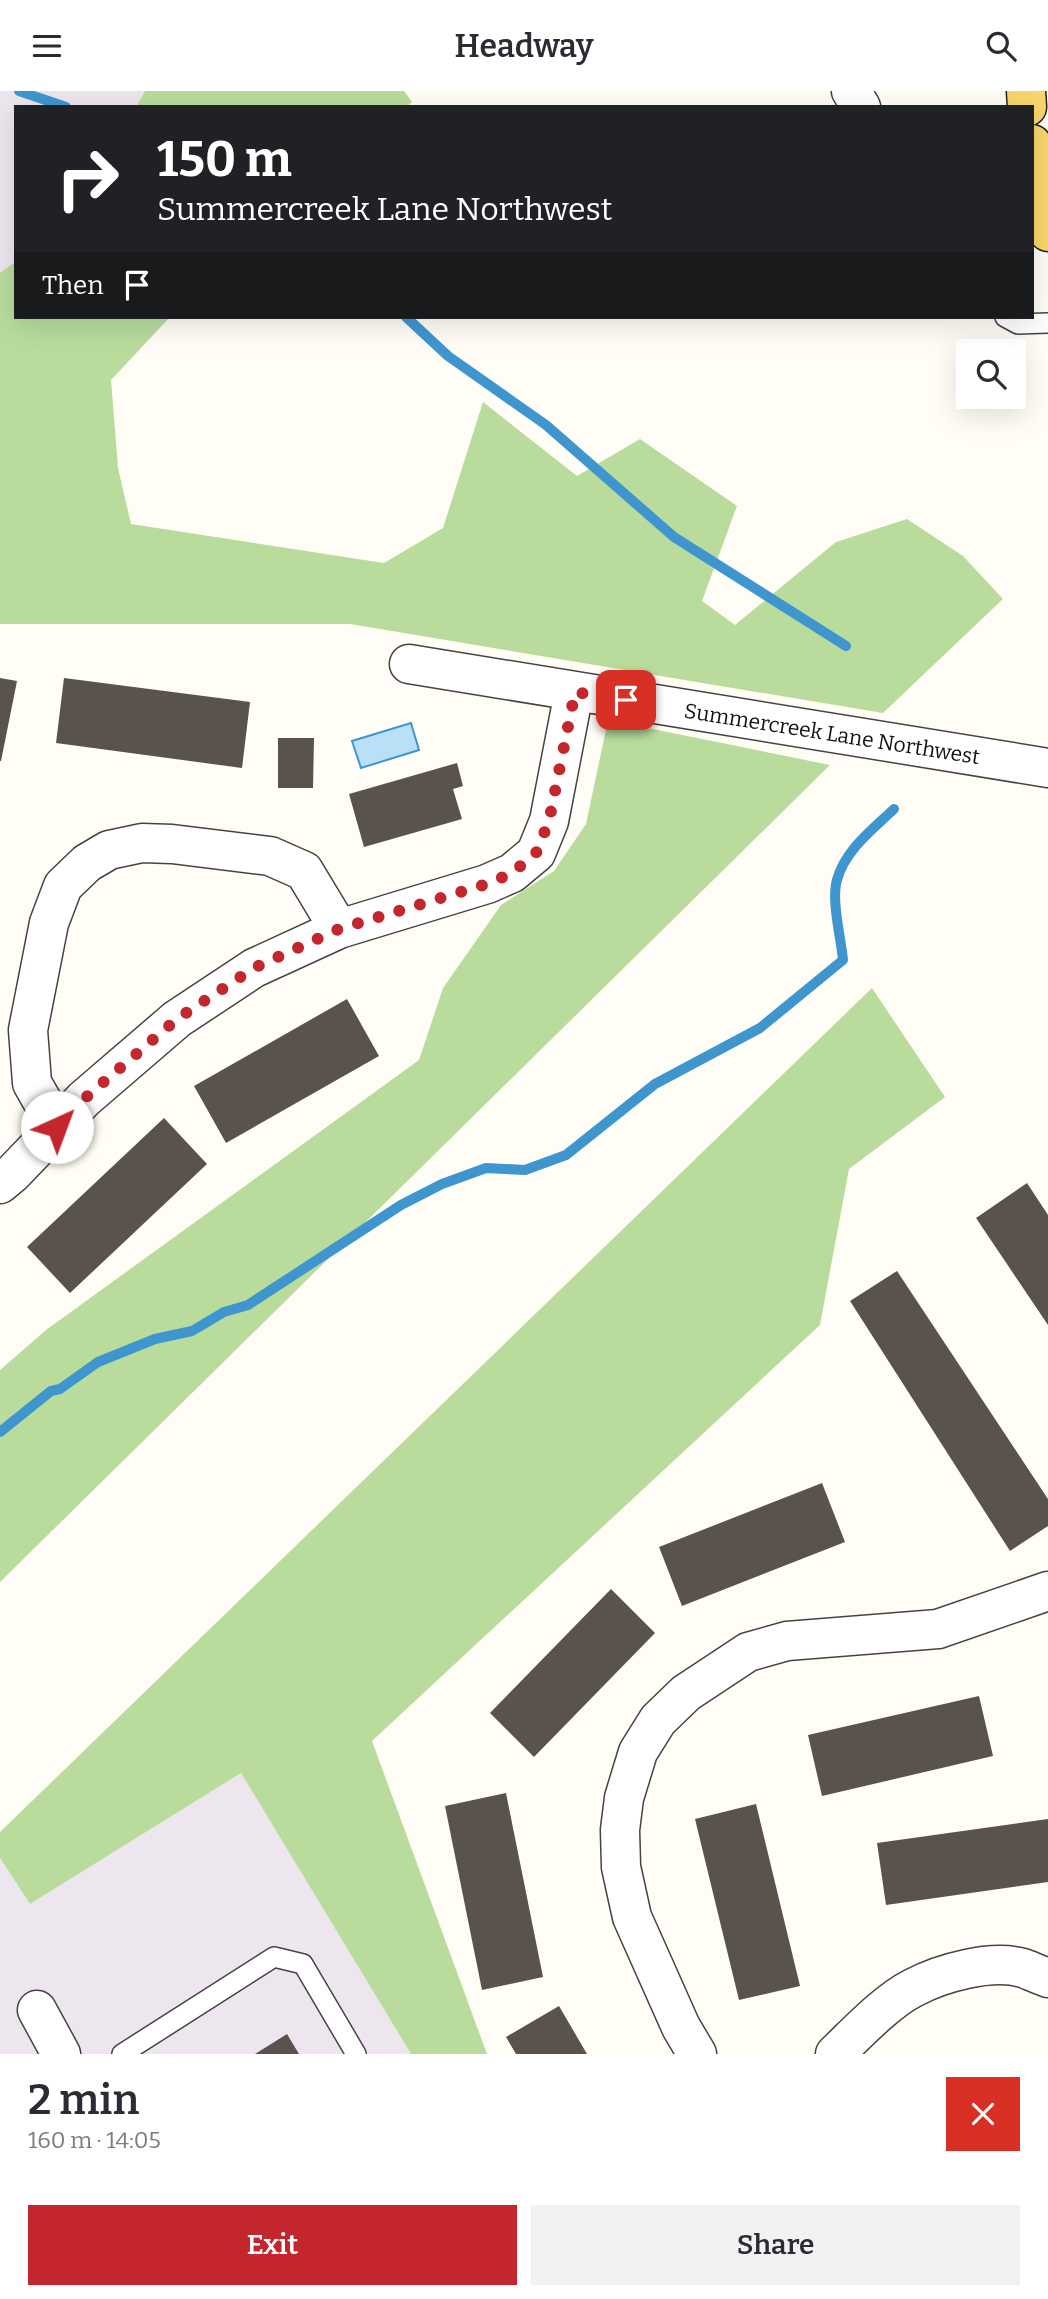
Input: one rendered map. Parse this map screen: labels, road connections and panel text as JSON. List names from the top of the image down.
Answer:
{
  "streets": {
    "street": ["Summercreek Lane Northwest"]
  },
  "page": {
    "header": "Headway",
    "turn": ["150 m", "Summercreek Lane Northwest"],
    "then": "Then",
    "heading": ["2 min", "160 m · 14:05"],
    "buttons": ["Exit", "Share"]
  }
}
